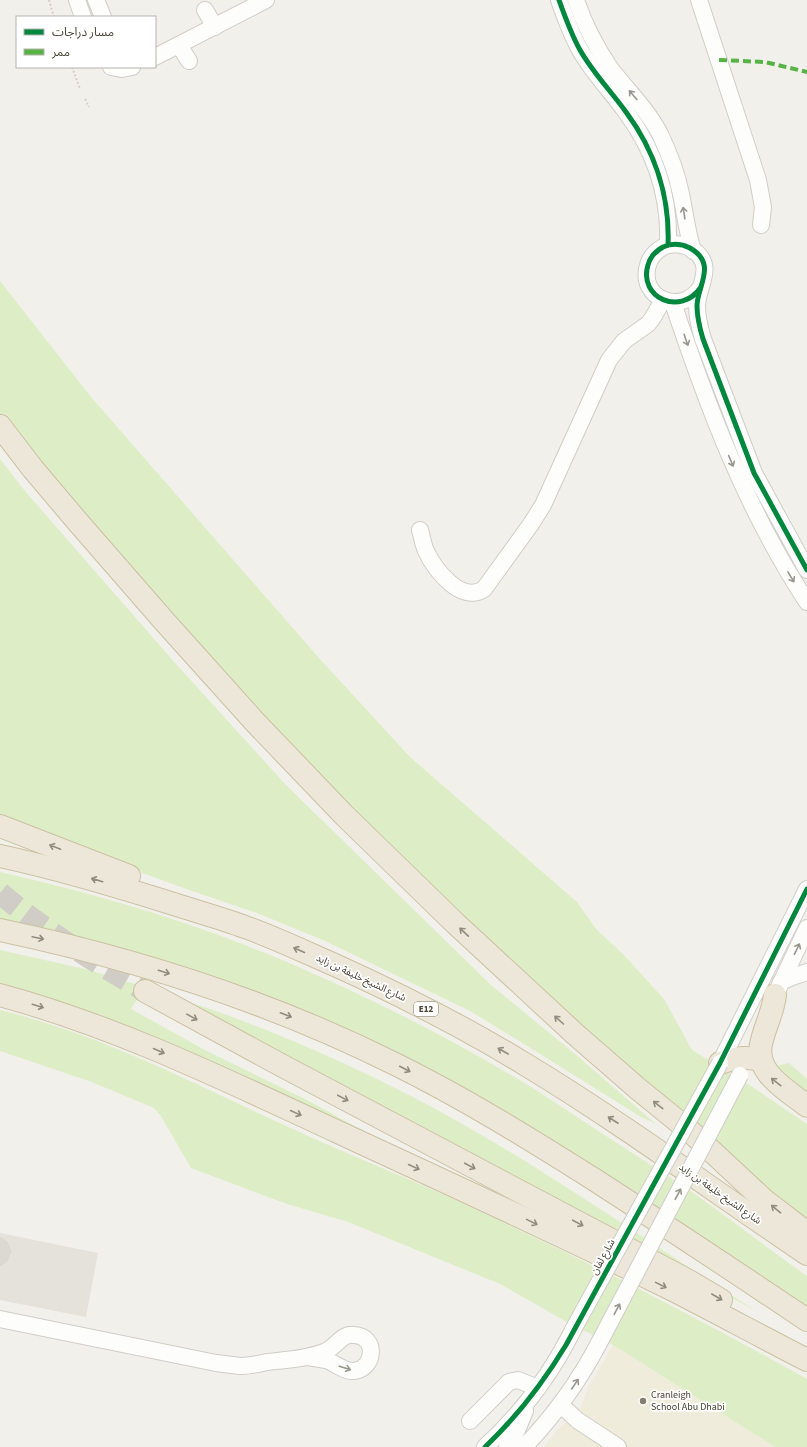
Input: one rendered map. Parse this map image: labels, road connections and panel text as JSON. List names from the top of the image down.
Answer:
{
  "streets": {
    "highway": ["شارع الشيخ خليفة بن زايد", "E12"],
    "street": ["شارع لفان"]
  },
  "places": ["Cranleigh School Abu Dhabi"],
  "legend": ["مسار دراجات", "ممر"]
}
